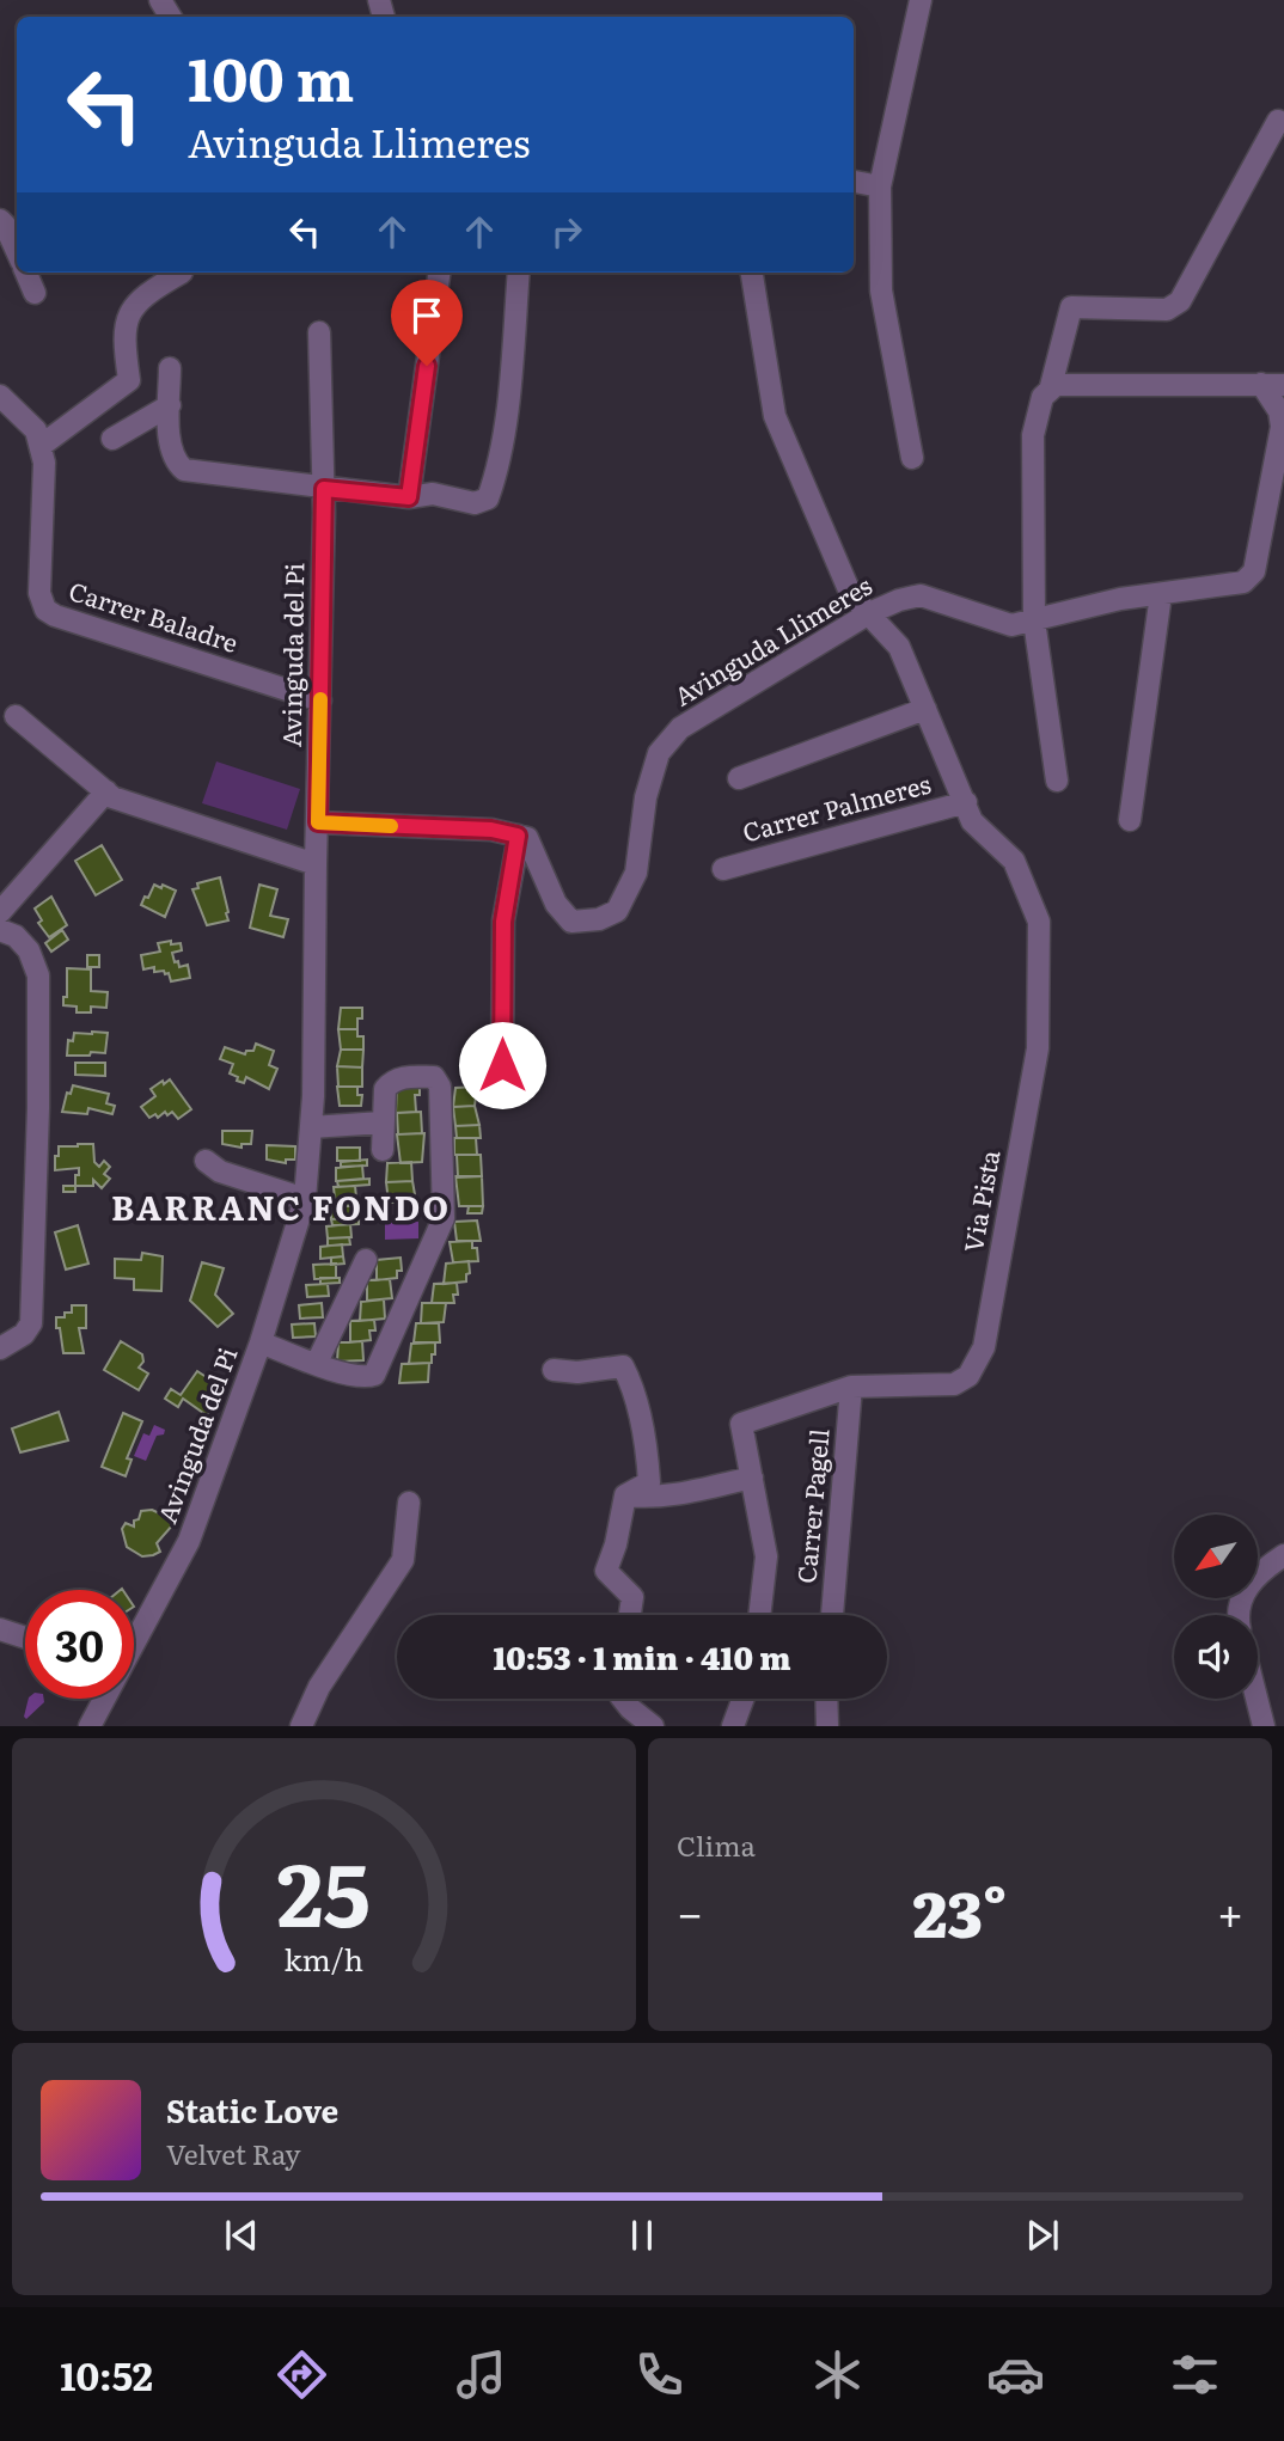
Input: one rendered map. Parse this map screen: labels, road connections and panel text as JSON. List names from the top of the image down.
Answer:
{
  "streets": {
    "street": [
      "Carrer Baladre",
      "Avinguda Llimeres",
      "Avinguda del Pi",
      "Carrer Palmeres",
      "Via Pista",
      "Carrer Pagell"
    ]
  },
  "crossings": [
    ["Carrer Baladre", "Avinguda del Pi"],
    ["Avinguda Llimeres", "Carrer Palmeres"],
    ["Carrer Palmeres", "Via Pista"],
    ["Via Pista", "Carrer Pagell"]
  ],
  "districts": ["BARRANC FONDO"],
  "north": "bottom left",
  "page": {
    "turn": ["100 m", "Avinguda Llimeres"],
    "limit": "30",
    "trip": "10:53 · 1 min · 410 m",
    "tile": "Clima",
    "heat": ["−", "23°", "+"],
    "song": ["Static Love", "Velvet Ray"],
    "tabs": "10:52",
    "gauge": ["25", "km/h"]
  }
}
